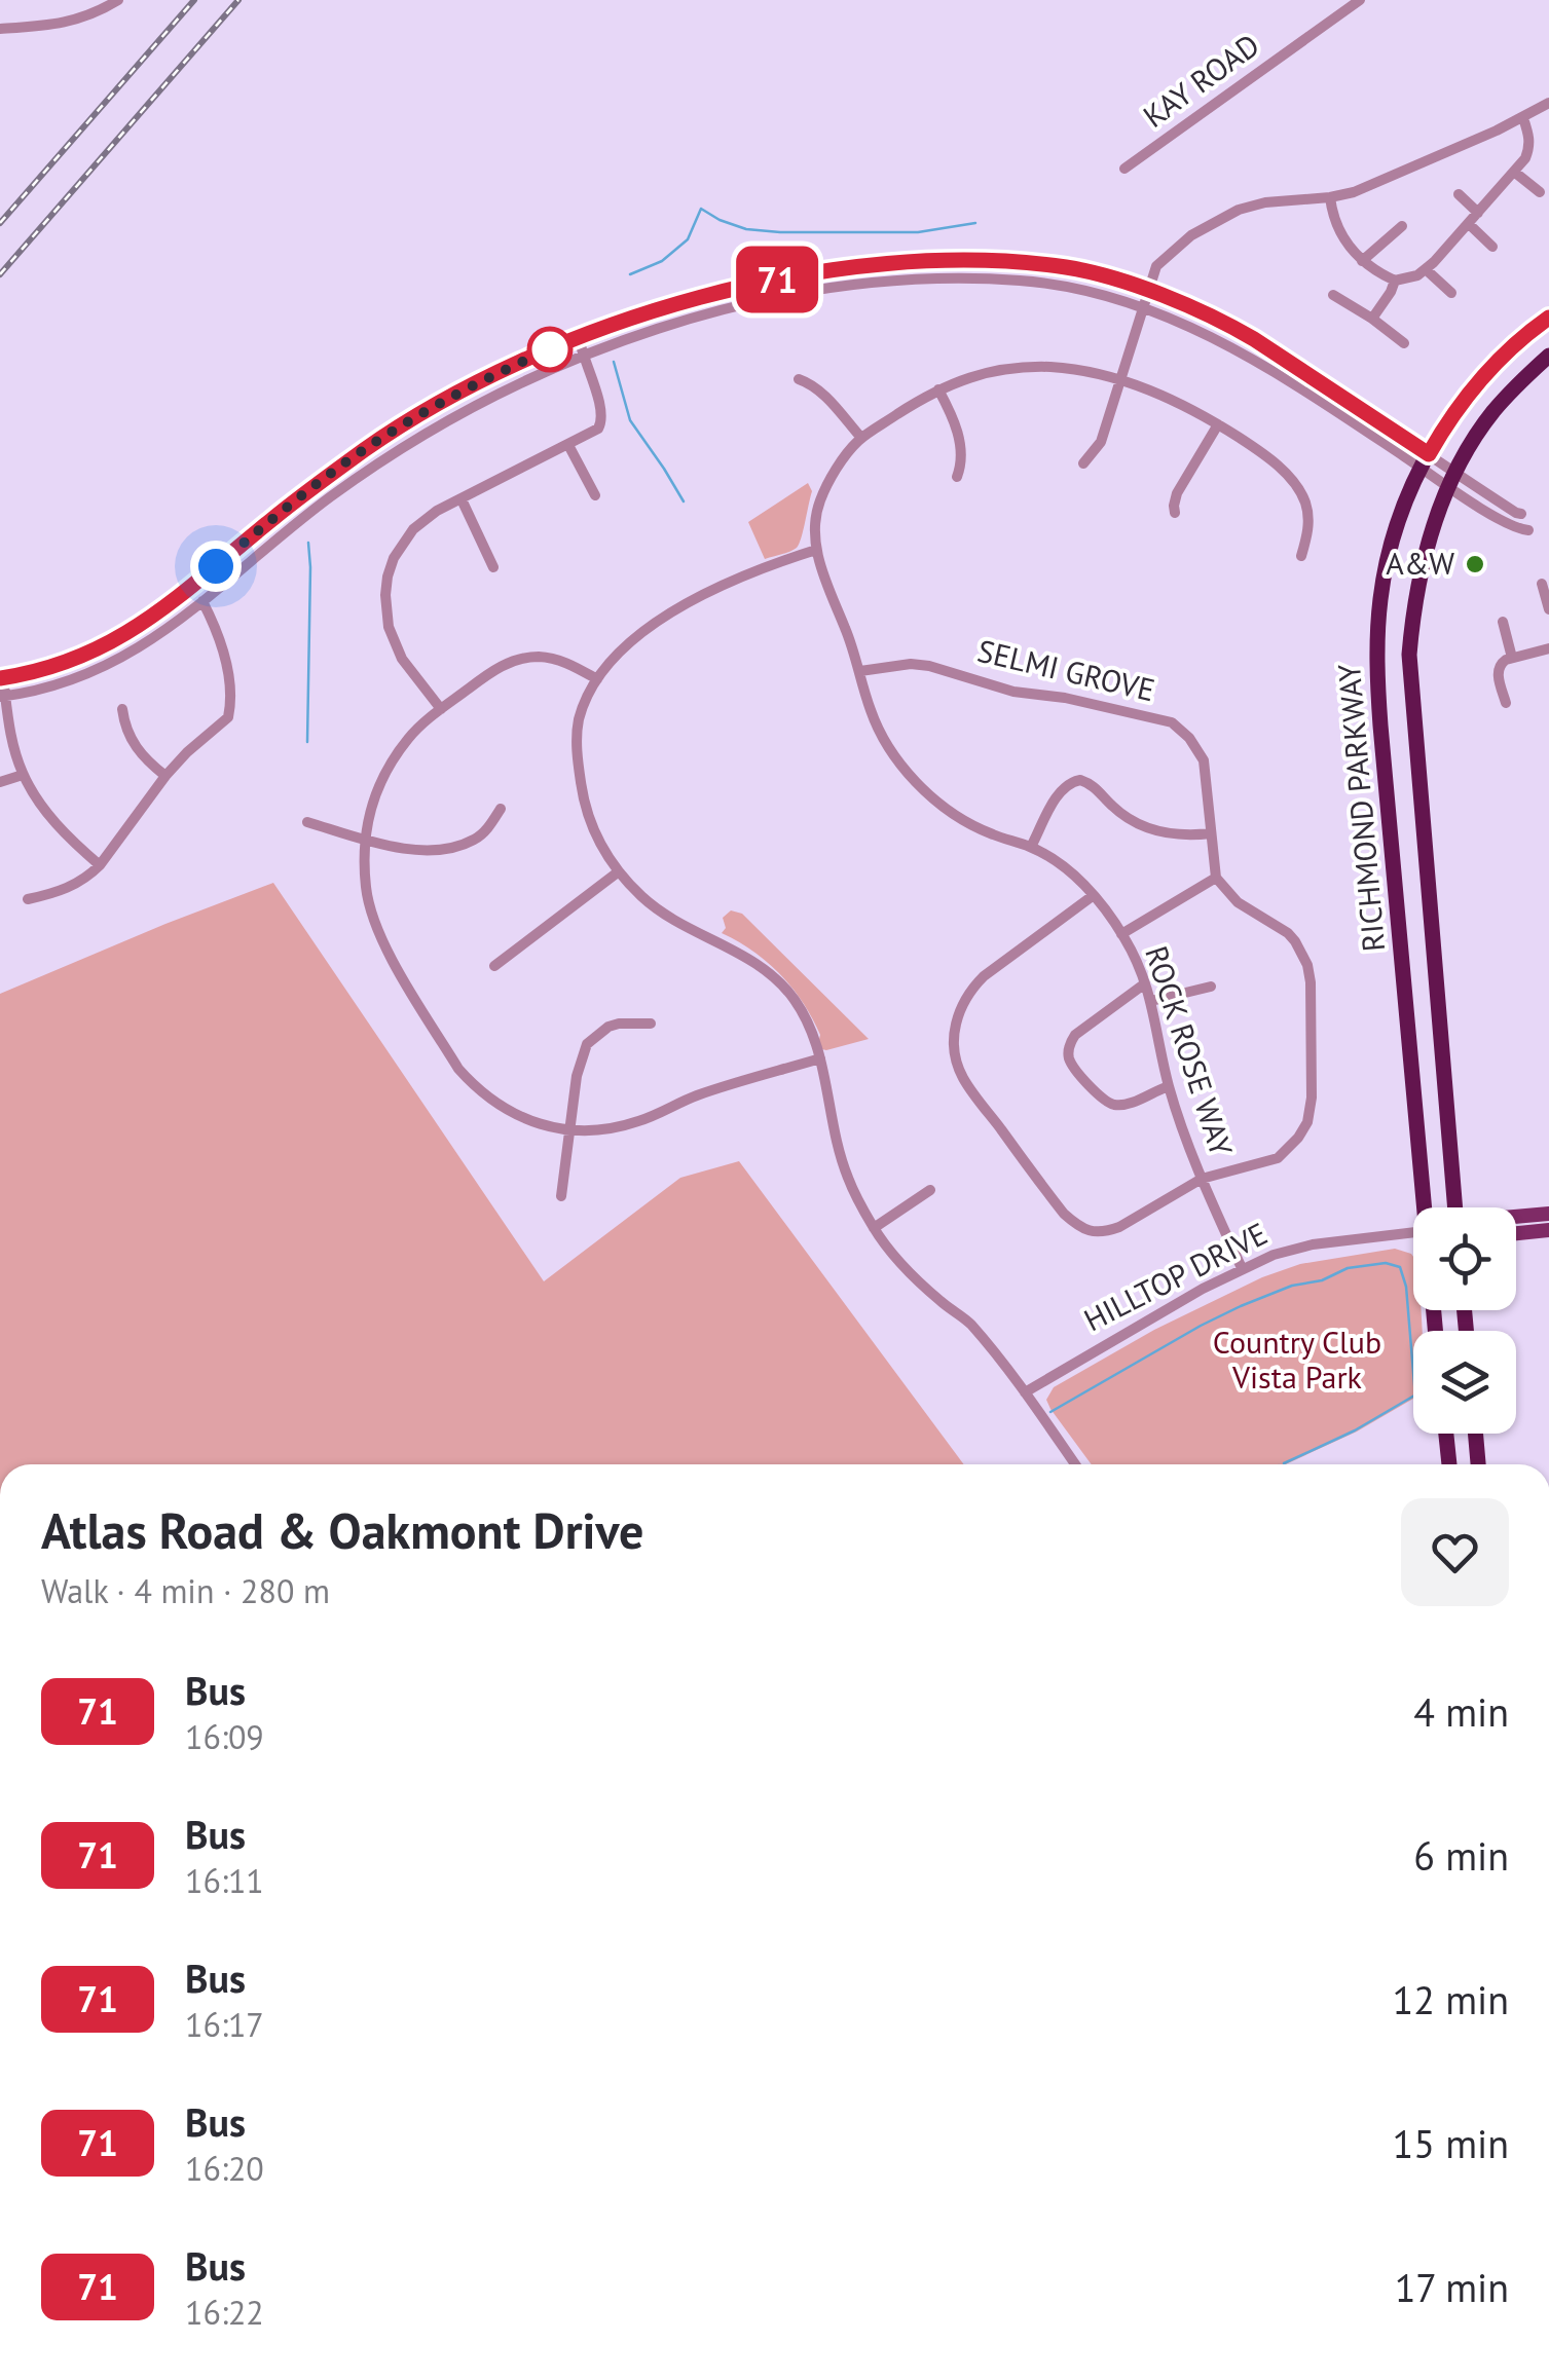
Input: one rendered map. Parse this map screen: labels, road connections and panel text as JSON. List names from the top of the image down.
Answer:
{
  "streets": {
    "highway": ["RICHMOND PARKWAY"],
    "street": [
      "KAY ROAD",
      "SELMI GROVE",
      "ROCK ROSE WAY",
      "HILLTOP DRIVE"
    ]
  },
  "crossings": [
    ["SELMI GROVE", "ROCK ROSE WAY"],
    ["ROCK ROSE WAY", "HILLTOP DRIVE"]
  ],
  "parks": ["Country Club Vista Park"],
  "places": ["A&W"],
  "lines": ["bus line 71"],
  "page": {
    "on_map": "71",
    "heading": ["Atlas Road & Oakmont Drive", "Walk · 4 min · 280 m"],
    "list": [
      {
        "mark": "71",
        "name": "Bus",
        "note": "16:09",
        "value": "4 min"
      },
      {
        "mark": "71",
        "name": "Bus",
        "note": "16:11",
        "value": "6 min"
      },
      {
        "mark": "71",
        "name": "Bus",
        "note": "16:17",
        "value": "12 min"
      },
      {
        "mark": "71",
        "name": "Bus",
        "note": "16:20",
        "value": "15 min"
      },
      {
        "mark": "71",
        "name": "Bus",
        "note": "16:22",
        "value": "17 min"
      }
    ]
  }
}
